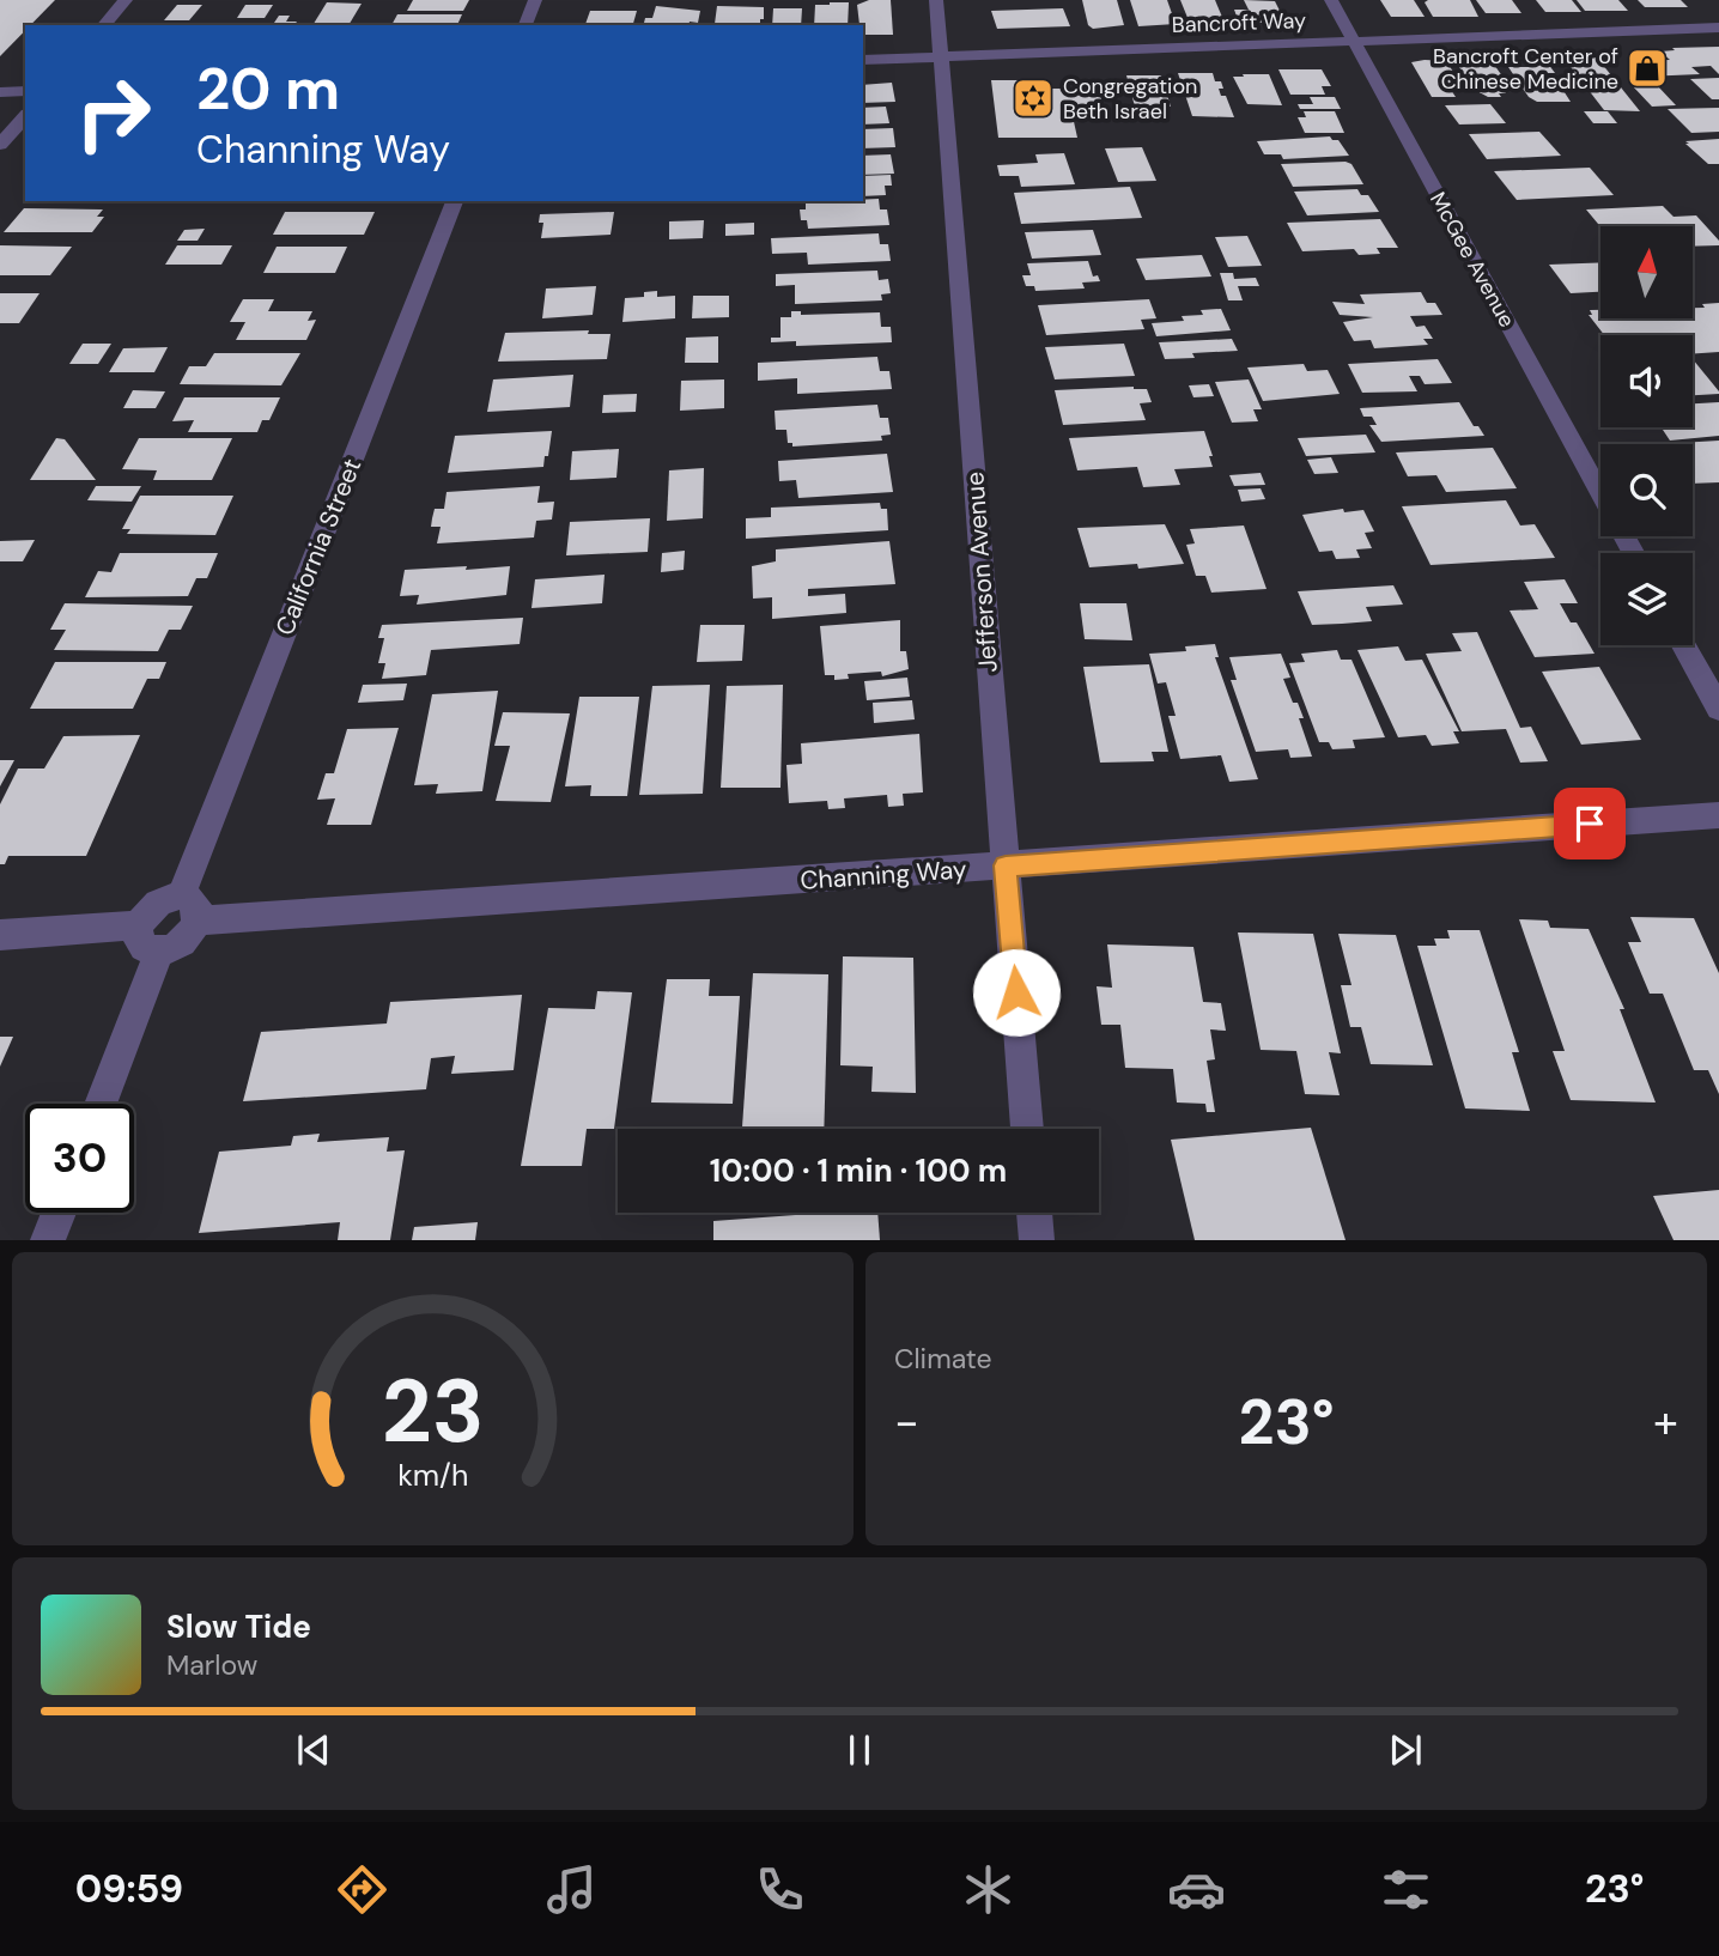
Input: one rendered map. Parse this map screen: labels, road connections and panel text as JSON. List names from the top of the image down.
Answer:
{
  "streets": {
    "street": [
      "Bancroft Way",
      "McGee Avenue",
      "California Street",
      "Jefferson Avenue",
      "Channing Way"
    ]
  },
  "crossings": [
    ["Bancroft Way", "McGee Avenue"],
    ["Bancroft Way", "Jefferson Avenue"],
    ["California Street", "Channing Way"],
    ["Jefferson Avenue", "Channing Way"]
  ],
  "places": {
    "shop": ["Bancroft Center of Chinese Medicine"],
    "synagogue": ["Congregation Beth Israel"]
  },
  "north": "top",
  "page": {
    "turn": ["20 m", "Channing Way"],
    "limit": "30",
    "trip": "10:00 · 1 min · 100 m",
    "tile": "Climate",
    "heat": ["−", "23°", "+"],
    "song": ["Slow Tide", "Marlow"],
    "tabs": ["09:59", "23°"],
    "gauge": ["23", "km/h"]
  }
}
